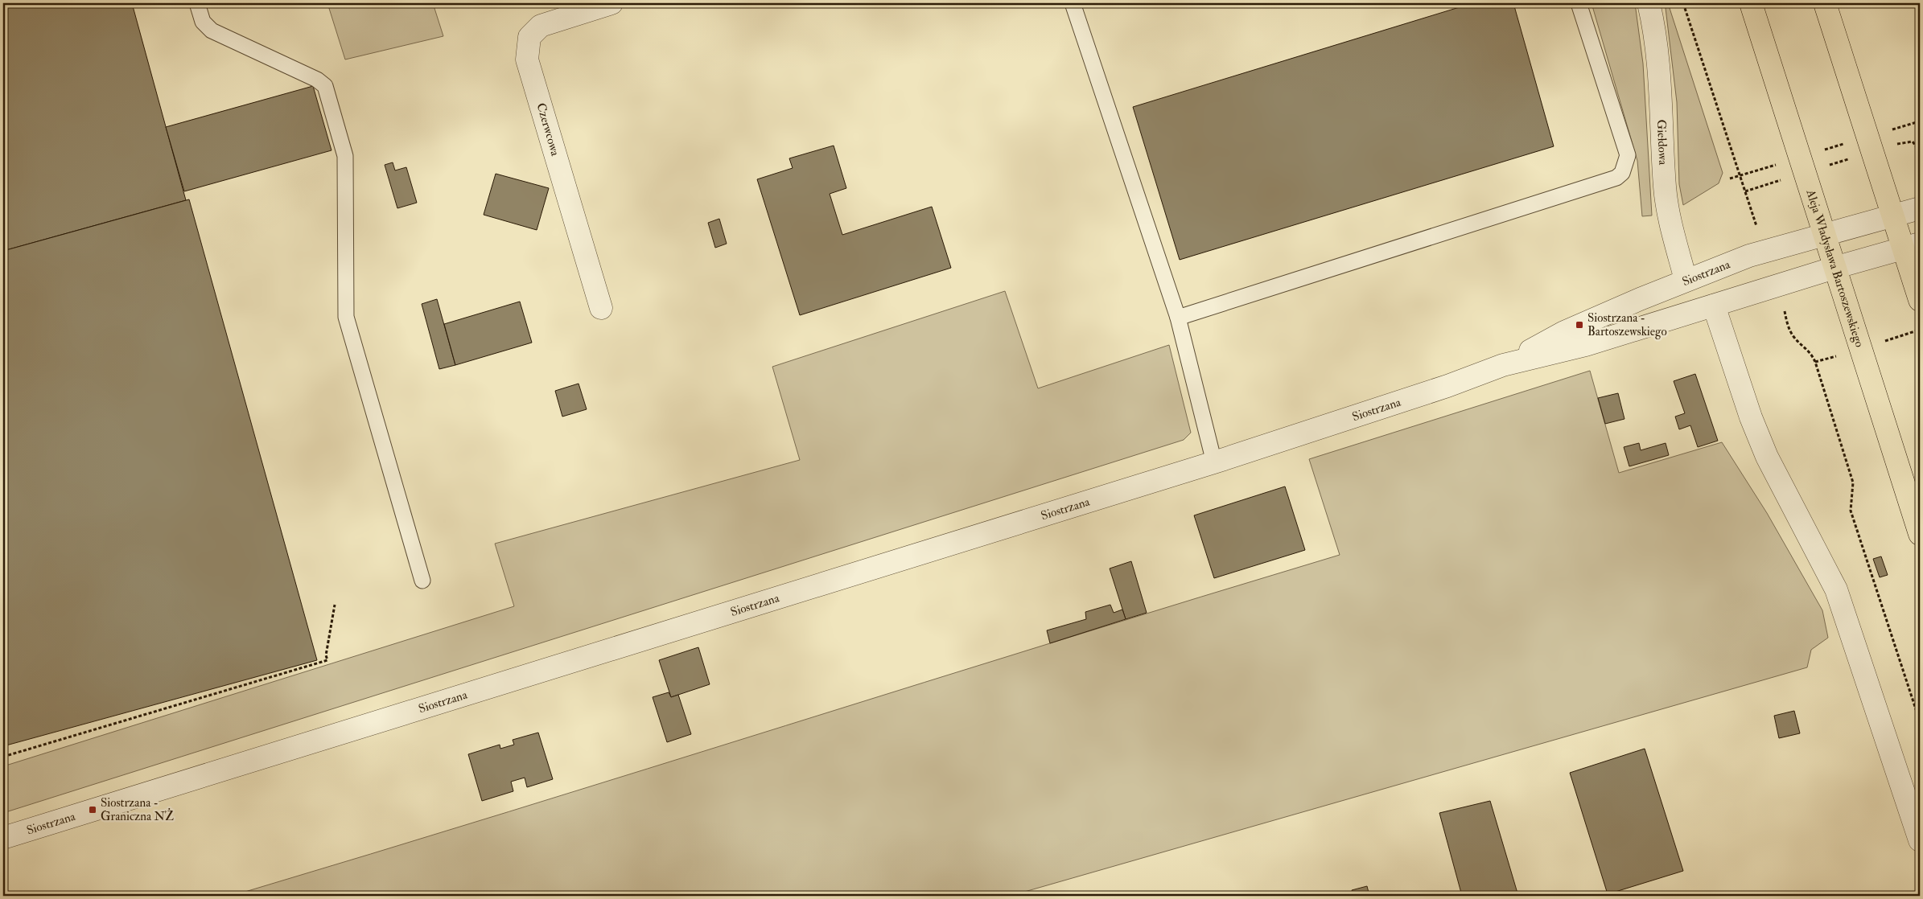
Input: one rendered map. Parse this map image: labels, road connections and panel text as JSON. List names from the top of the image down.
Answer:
{
  "streets": {
    "main road": ["Aleja Władysława Bartoszewskiego"],
    "street": ["Czerwcowa", "Giełdowa", "Siostrzana"]
  },
  "crossings": [
    ["Giełdowa", "Siostrzana"],
    ["Aleja Władysława Bartoszewskiego", "Siostrzana"]
  ],
  "places": {
    "transit": ["Siostrzana - Bartoszewskiego", "Siostrzana - Graniczna NŻ"]
  }
}
